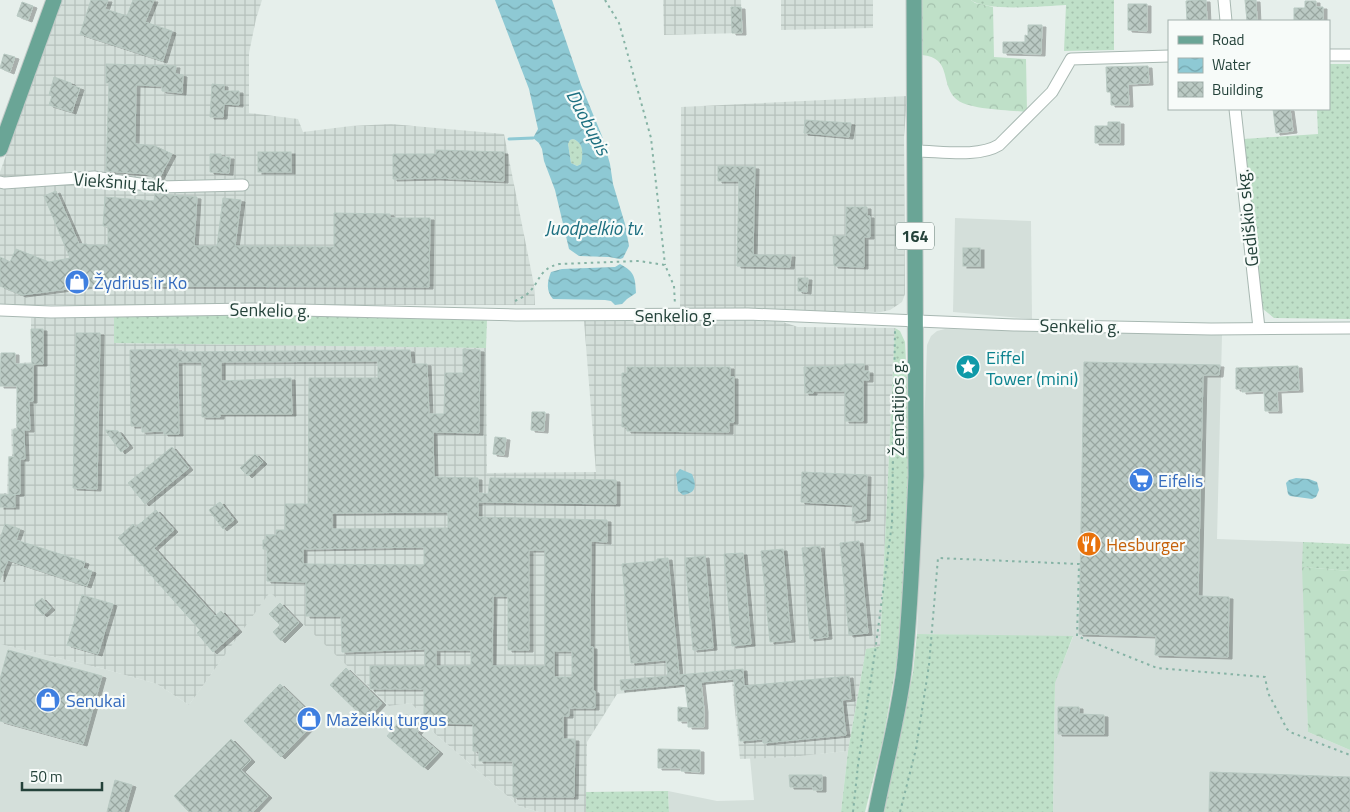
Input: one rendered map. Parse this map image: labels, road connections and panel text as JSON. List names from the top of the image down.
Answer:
{
  "streets": {
    "main road": ["164", "Žemaitijos g."],
    "street": ["Viekšnių tak.", "Gediškio skg.", "Senkelio g."]
  },
  "crossings": [
    ["Gediškio skg.", "Senkelio g."],
    ["Senkelio g.", "Žemaitijos g."]
  ],
  "water": ["Duobupis", "Juodpelkio tv."],
  "places": {
    "shop": ["Žydrius ir Ko", "Senukai", "Mažeikių turgus"],
    "place": ["Eiffel Tower (mini)"],
    "supermarket": ["Eifelis"],
    "restaurant": ["Hesburger"]
  },
  "legend": ["Road", "Water", "Building"],
  "scale_bar": "50 m"
}
